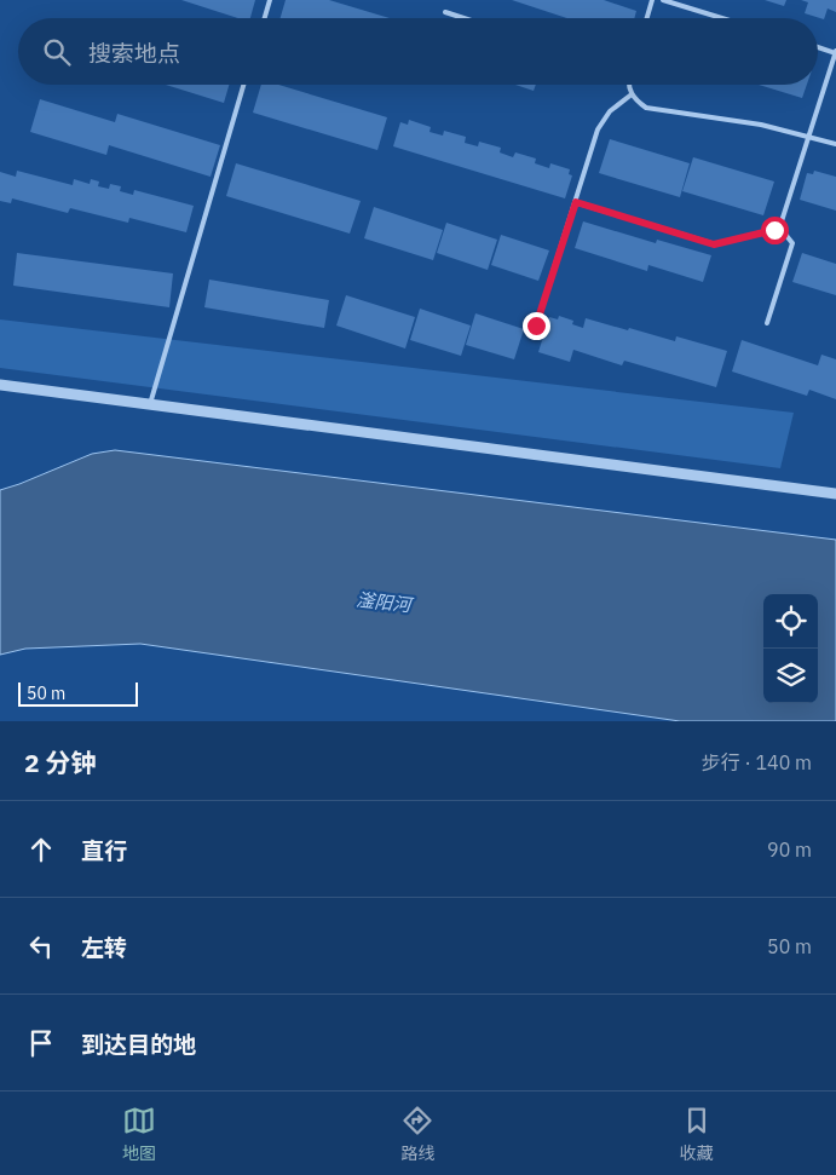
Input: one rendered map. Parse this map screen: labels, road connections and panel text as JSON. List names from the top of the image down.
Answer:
{
  "water": ["滏阳河"],
  "scale_bar": "50 m",
  "page": {
    "search": "搜索地点",
    "scale": "50 m",
    "heading": ["2 分钟", "步行 · 140 m"],
    "list": [
      ["直行", "90 m"],
      ["左转", "50 m"],
      "到达目的地"
    ],
    "nav": ["地图", "路线", "收藏"]
  }
}
